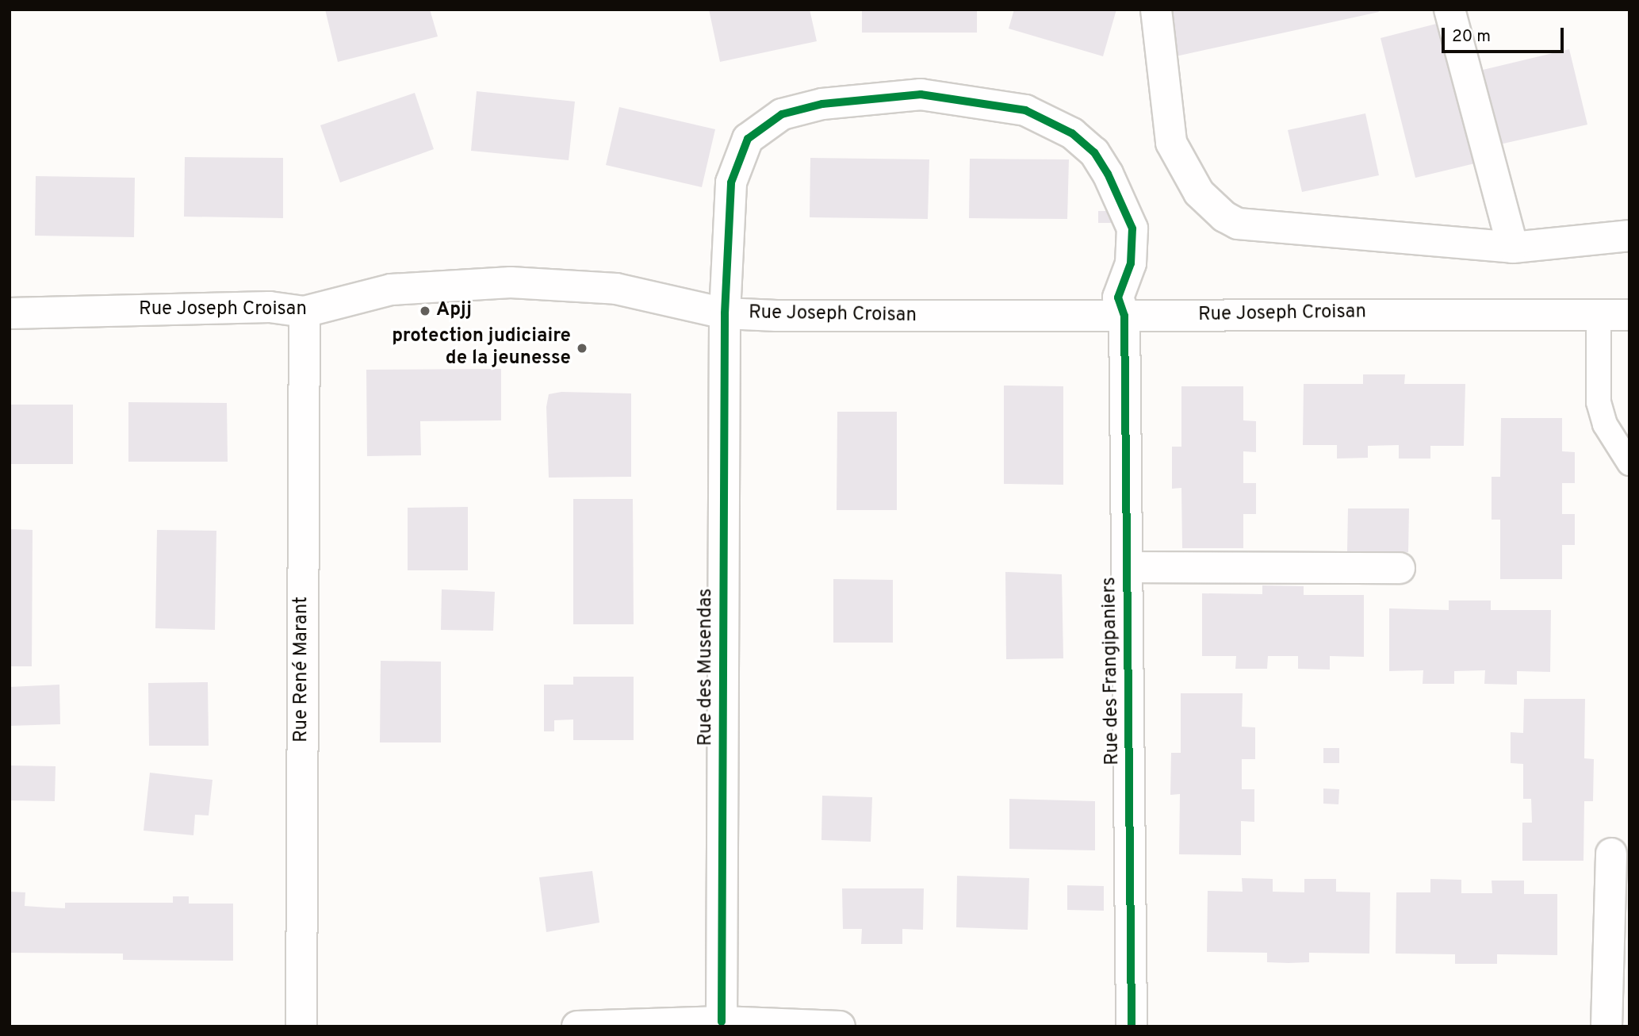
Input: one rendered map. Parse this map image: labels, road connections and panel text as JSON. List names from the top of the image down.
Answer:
{
  "streets": {
    "street": [
      "Rue Joseph Croisan",
      "Rue des Musendas",
      "Rue René Marant",
      "Rue des Frangipaniers"
    ]
  },
  "crossings": [
    ["Rue Joseph Croisan", "Rue des Musendas"],
    ["Rue Joseph Croisan", "Rue René Marant"],
    ["Rue Joseph Croisan", "Rue des Frangipaniers"],
    ["Rue des Musendas", "Rue des Frangipaniers"]
  ],
  "places": ["Apjj", "protection judiciaire de la jeunesse"],
  "scale_bar": "20 m"
}
